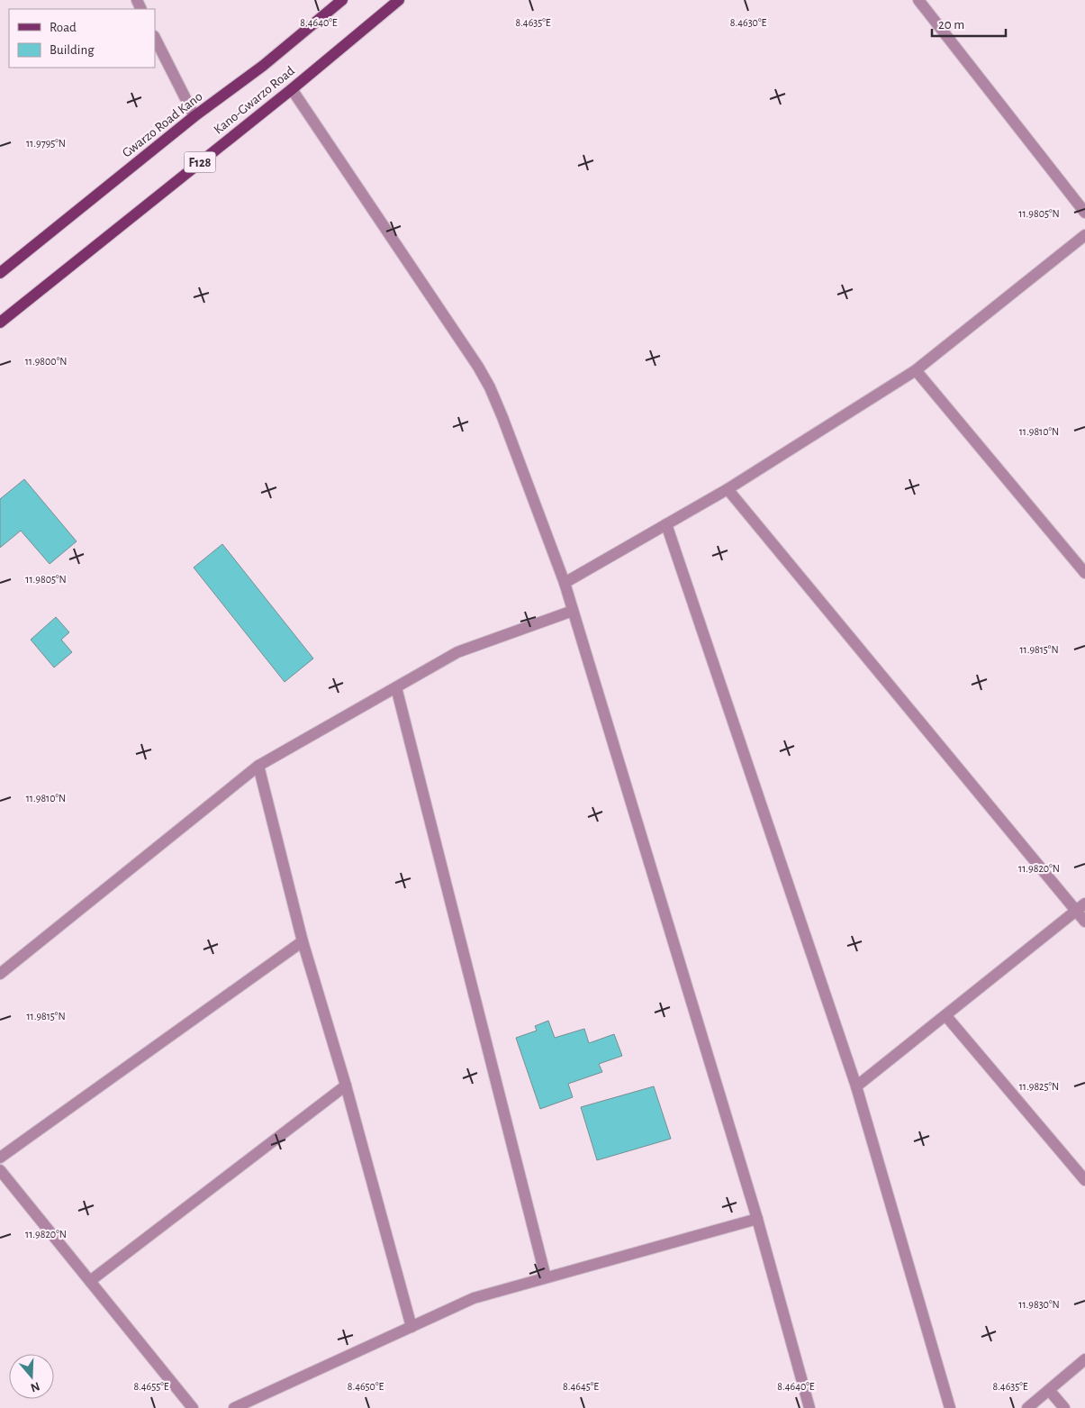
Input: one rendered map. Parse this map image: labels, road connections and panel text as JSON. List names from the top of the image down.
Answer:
{
  "streets": {
    "main road": ["Kano-Gwarzo Road", "Gwarzo Road Kano", "F128"]
  },
  "legend": ["Road", "Building"],
  "scale_bar": "20 m",
  "north": "bottom",
  "coordinates": [
    "8.4640°E",
    "8.4635°E",
    "8.4630°E",
    "11.9795°N",
    "11.9805°N",
    "11.9800°N",
    "11.9810°N",
    "11.9815°N",
    "11.9820°N",
    "11.9825°N",
    "11.9830°N",
    "8.4655°E",
    "8.4650°E",
    "8.4645°E"
  ]
}
